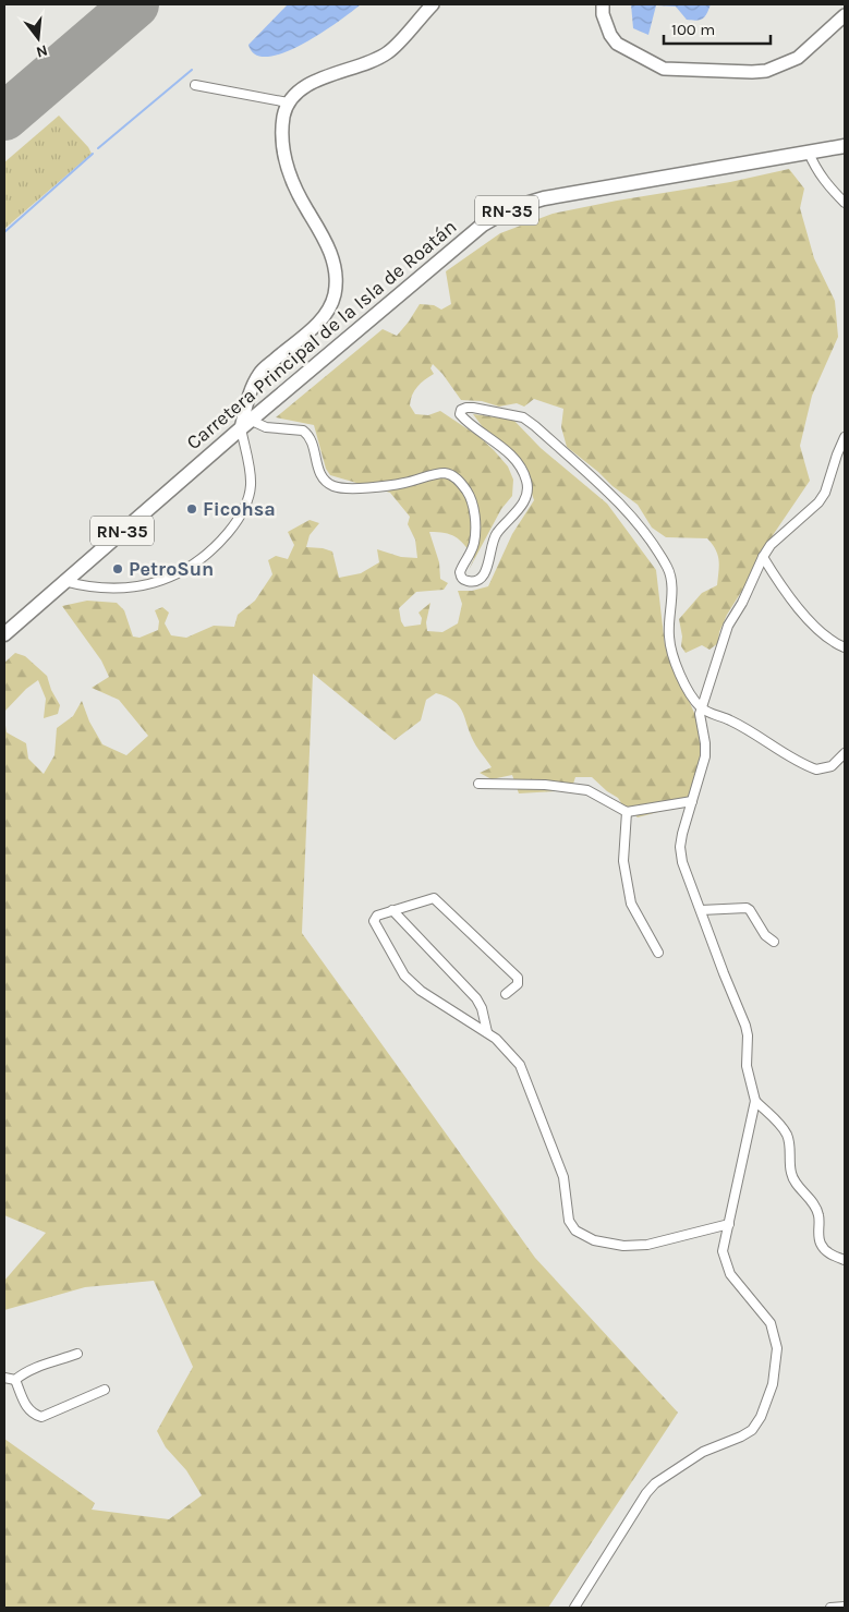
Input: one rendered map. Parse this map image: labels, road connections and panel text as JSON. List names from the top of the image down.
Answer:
{
  "streets": {
    "main road": ["RN-35", "Carretera Principal de la Isla de Roatán"]
  },
  "places": ["Ficohsa", "PetroSun"],
  "scale_bar": "100 m",
  "north": "bottom"
}
